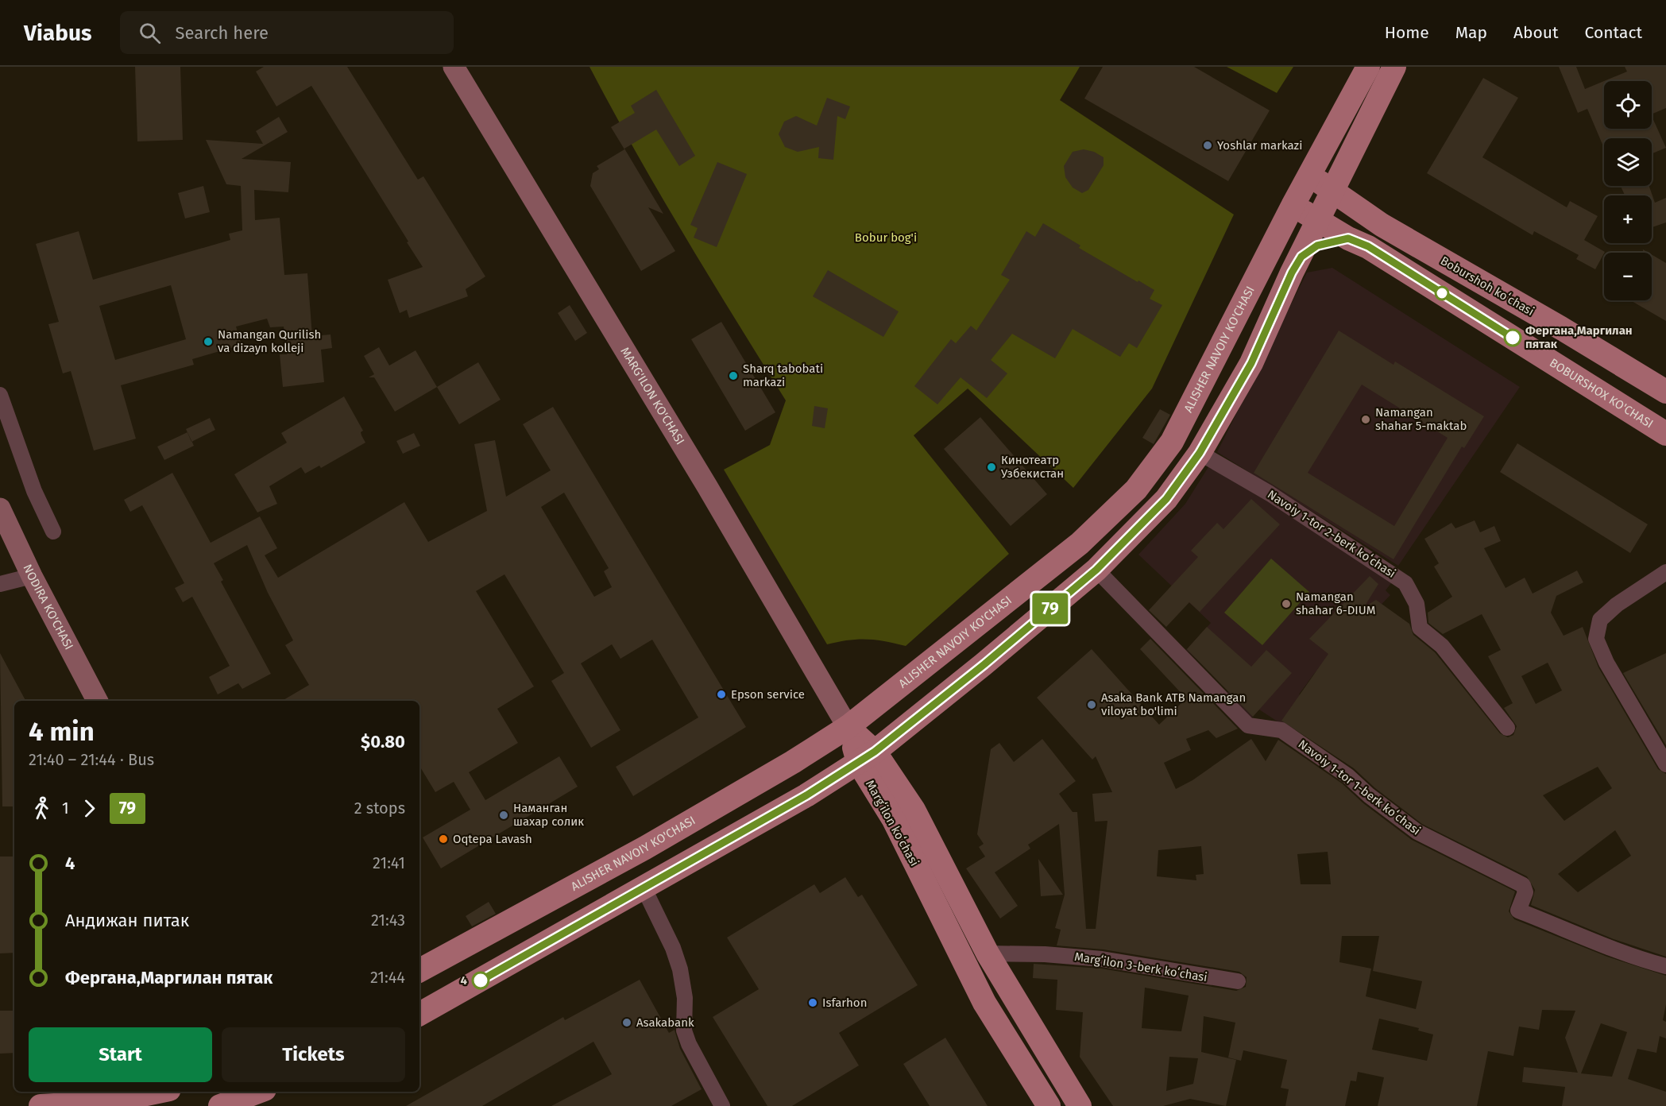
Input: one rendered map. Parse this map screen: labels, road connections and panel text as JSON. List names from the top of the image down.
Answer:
{
  "streets": {
    "main road": [
      "Boburshoh koʻchasi",
      "ALISHER NAVOIY KO'CHASI",
      "BOBURSHOX KO'CHASI",
      "MARG'ILON KO'CHASI",
      "NODIRA KO'CHASI",
      "Margʻilon koʻchasi"
    ],
    "street": ["Navoiy 1-tor 2-berk koʻchasi", "Navoiy 1-tor 1-berk koʻchasi", "Margʻilon 3-berk koʻchasi"]
  },
  "crossings": [
    ["ALISHER NAVOIY KO'CHASI", "BOBURSHOX KO'CHASI"],
    ["ALISHER NAVOIY KO'CHASI", "MARG'ILON KO'CHASI"],
    ["ALISHER NAVOIY KO'CHASI", "Margʻilon koʻchasi"],
    ["MARG'ILON KO'CHASI", "Margʻilon koʻchasi"],
    ["Margʻilon koʻchasi", "Margʻilon 3-berk koʻchasi"]
  ],
  "parks": ["Bobur bog'i"],
  "places": [
    "Yoshlar markazi",
    "Фергана,Маргилан пятак",
    "Namangan Qurilish va dizayn kolleji",
    "Sharq tabobati markazi",
    "Namangan shahar 5-maktab",
    "Кинотеатр Узбекистан",
    "Namangan shahar 6-DIUM",
    "Epson service",
    "Asaka Bank ATB Namangan viloyat bo'limi",
    "Наманган шахар солик",
    "Oqtepa Lavash",
    "4",
    "Isfarhon",
    "Asakabank"
  ],
  "lines": ["bus line 79"],
  "page": {
    "header": "Viabus",
    "search": "Search here",
    "nav": [
      "Home",
      "Map",
      "About",
      "Contact"
    ],
    "on_map": "79",
    "map_buttons": ["+", "−"],
    "heading": ["4 min", "21:40 – 21:44 · Bus", "$0.80"],
    "legs": ["1", "79", "2 stops"],
    "list": [
      {
        "name": "4",
        "value": "21:41"
      },
      {
        "name": "Андижан питак",
        "value": "21:43"
      },
      {
        "name": "Фергана,Маргилан пятак",
        "value": "21:44"
      }
    ],
    "buttons": ["Start", "Tickets"]
  }
}
